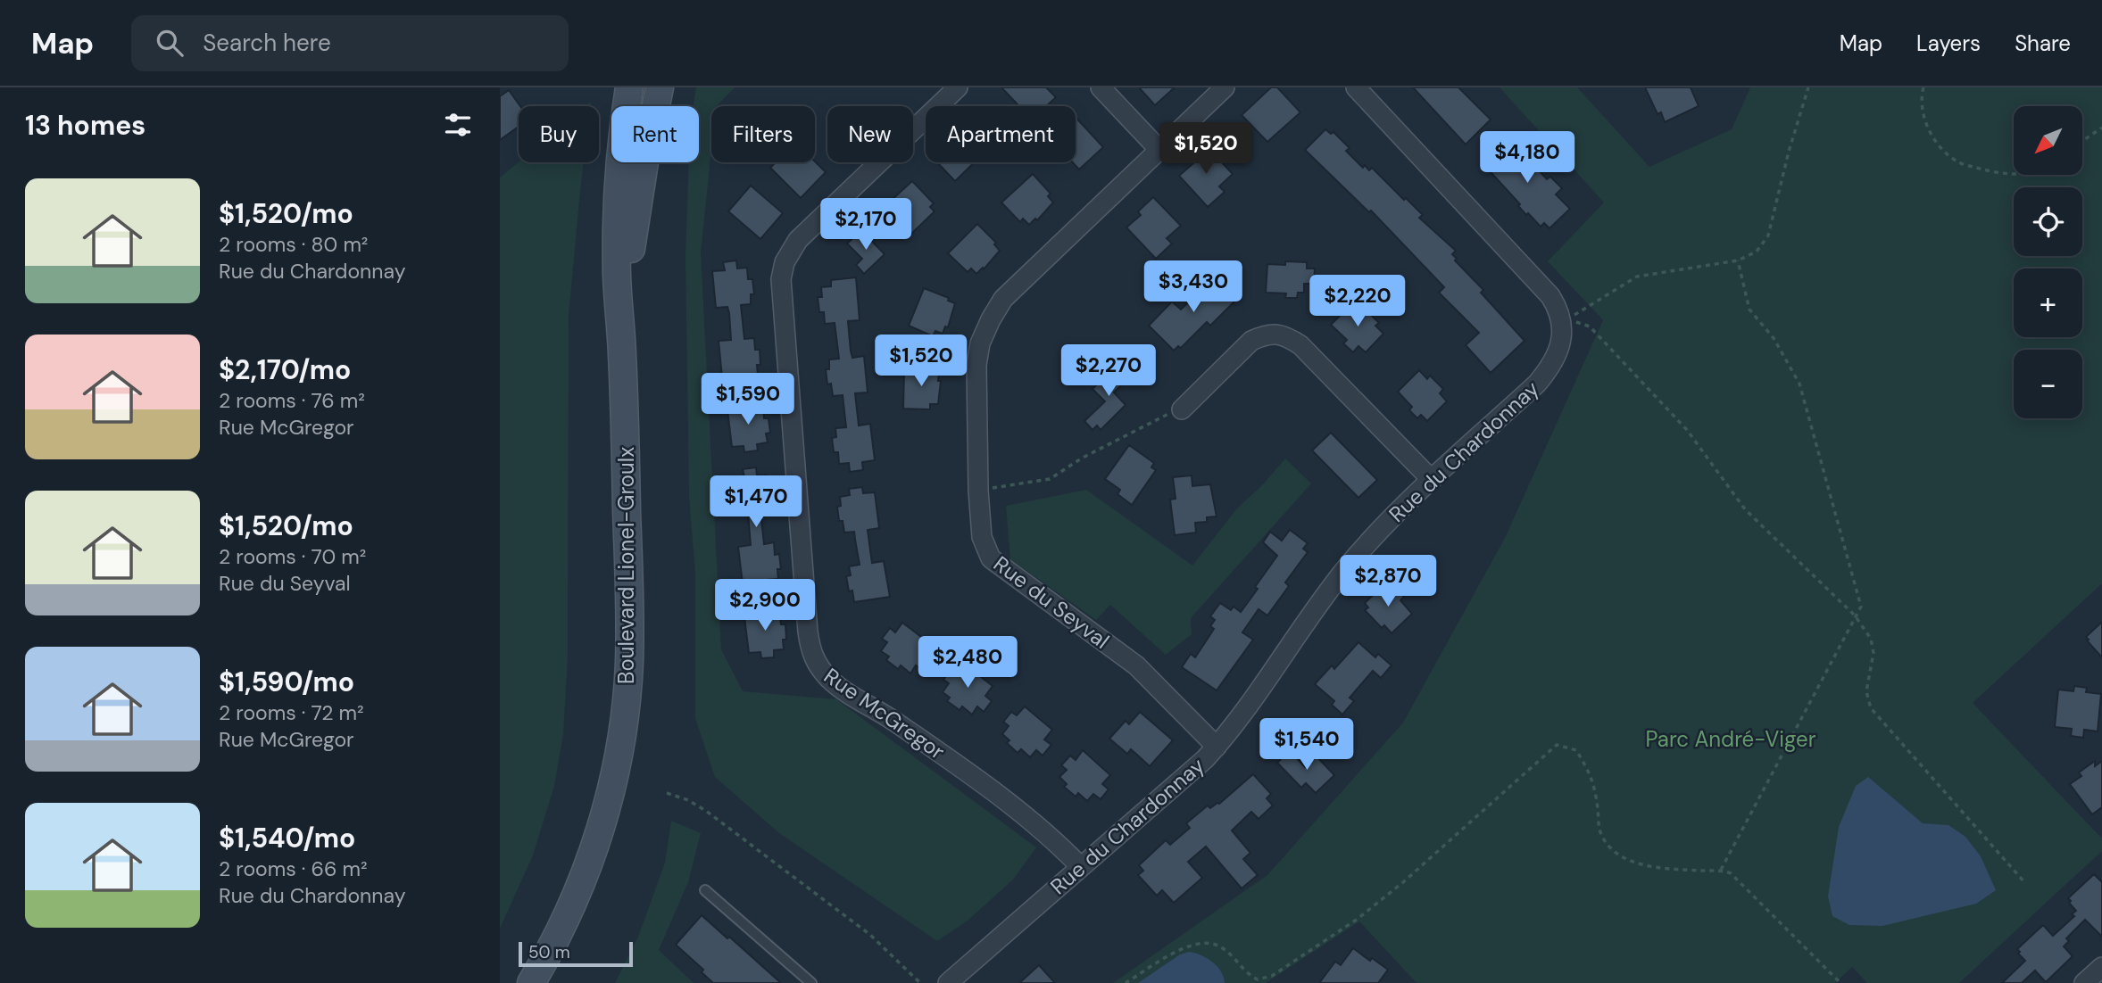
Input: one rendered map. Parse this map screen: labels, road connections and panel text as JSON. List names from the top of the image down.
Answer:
{
  "streets": {
    "main road": ["Boulevard Lionel-Groulx"],
    "street": ["Rue du Chardonnay", "Rue du Seyval", "Rue McGregor"]
  },
  "crossings": [
    ["Rue du Chardonnay", "Rue du Seyval"],
    ["Rue du Chardonnay", "Rue McGregor"]
  ],
  "parks": ["Parc André-Viger"],
  "scale_bar": "50 m",
  "north": "bottom left",
  "page": {
    "header": "Map",
    "search": "Search here",
    "nav": ["Map", "Layers", "Share"],
    "heading": "13 homes",
    "map_buttons": ["+", "−"],
    "chip": [
      "Buy",
      "Rent",
      "Filters",
      "New",
      "Apartment"
    ],
    "price": [
      "$1,520",
      "$4,180",
      "$2,170",
      "$3,430",
      "$2,220",
      "$1,520",
      "$2,270",
      "$1,590",
      "$1,470",
      "$2,870",
      "$2,900",
      "$2,480",
      "$1,540"
    ],
    "list": [
      {
        "name": "$1,520/mo",
        "note": "2 rooms · 80 m² · Rue du Chardonnay"
      },
      {
        "name": "$2,170/mo",
        "note": "2 rooms · 76 m² · Rue McGregor"
      },
      {
        "name": "$1,520/mo",
        "note": "2 rooms · 70 m² · Rue du Seyval"
      },
      {
        "name": "$1,590/mo",
        "note": "2 rooms · 72 m² · Rue McGregor"
      },
      {
        "name": "$1,540/mo",
        "note": "2 rooms · 66 m² · Rue du Chardonnay"
      }
    ],
    "scale": "50 m"
  }
}
